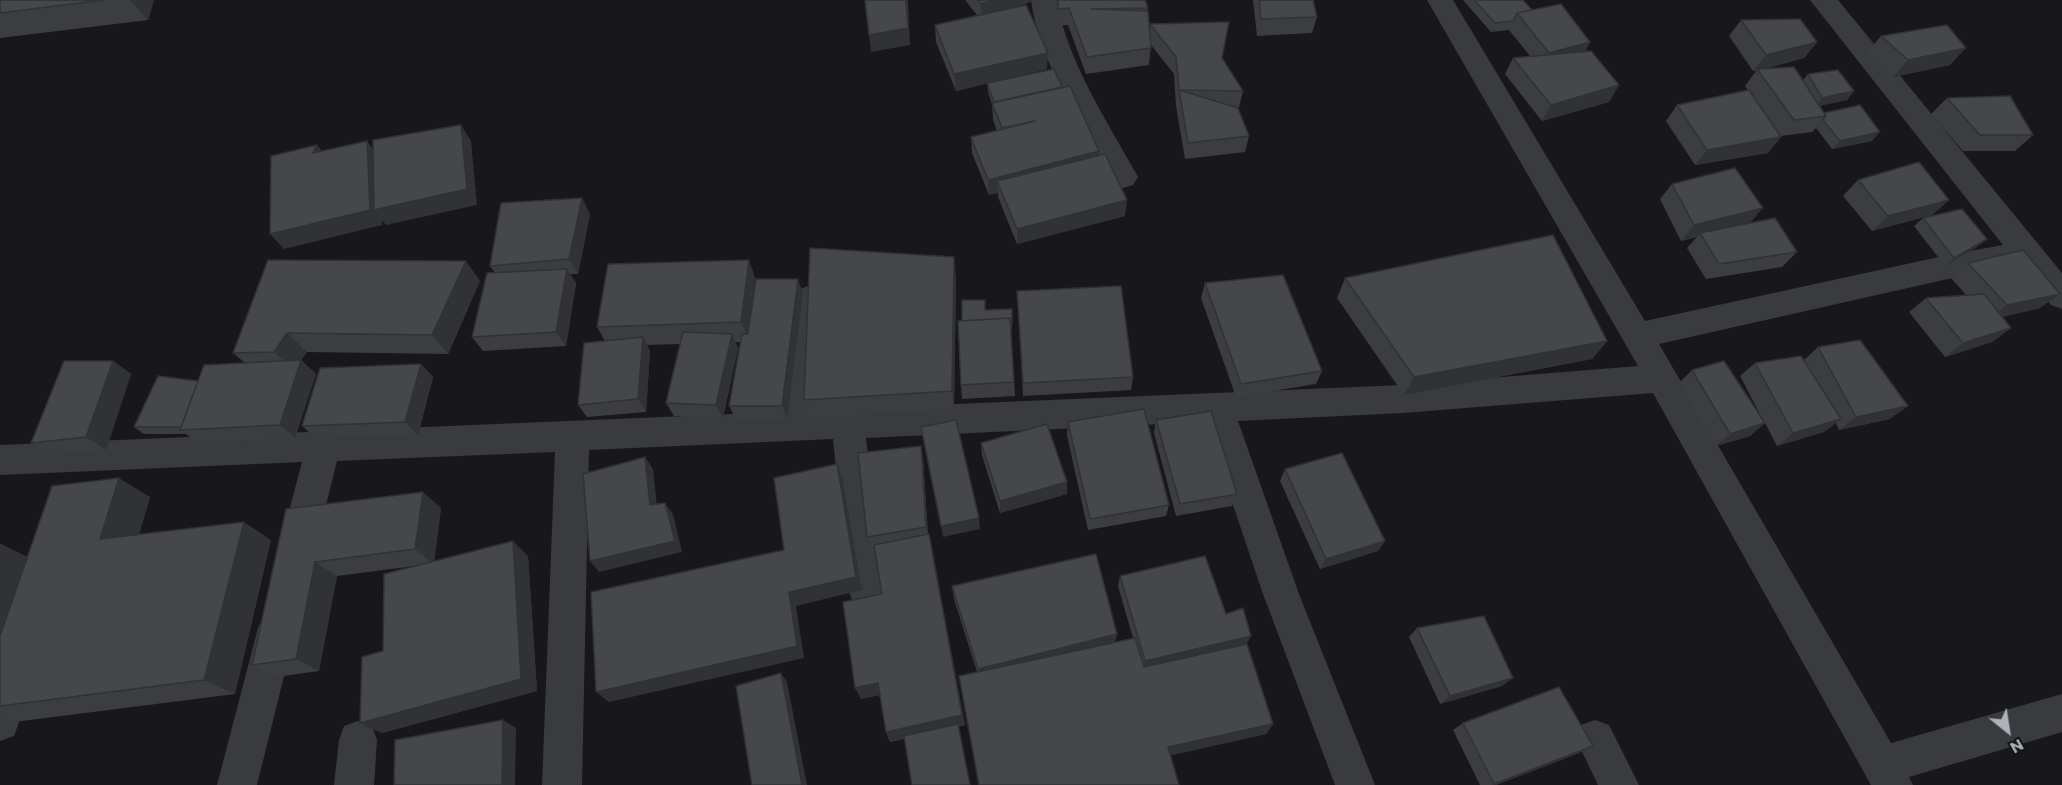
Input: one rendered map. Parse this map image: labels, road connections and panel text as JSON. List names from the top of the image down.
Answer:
{
  "north": "bottom right"
}
